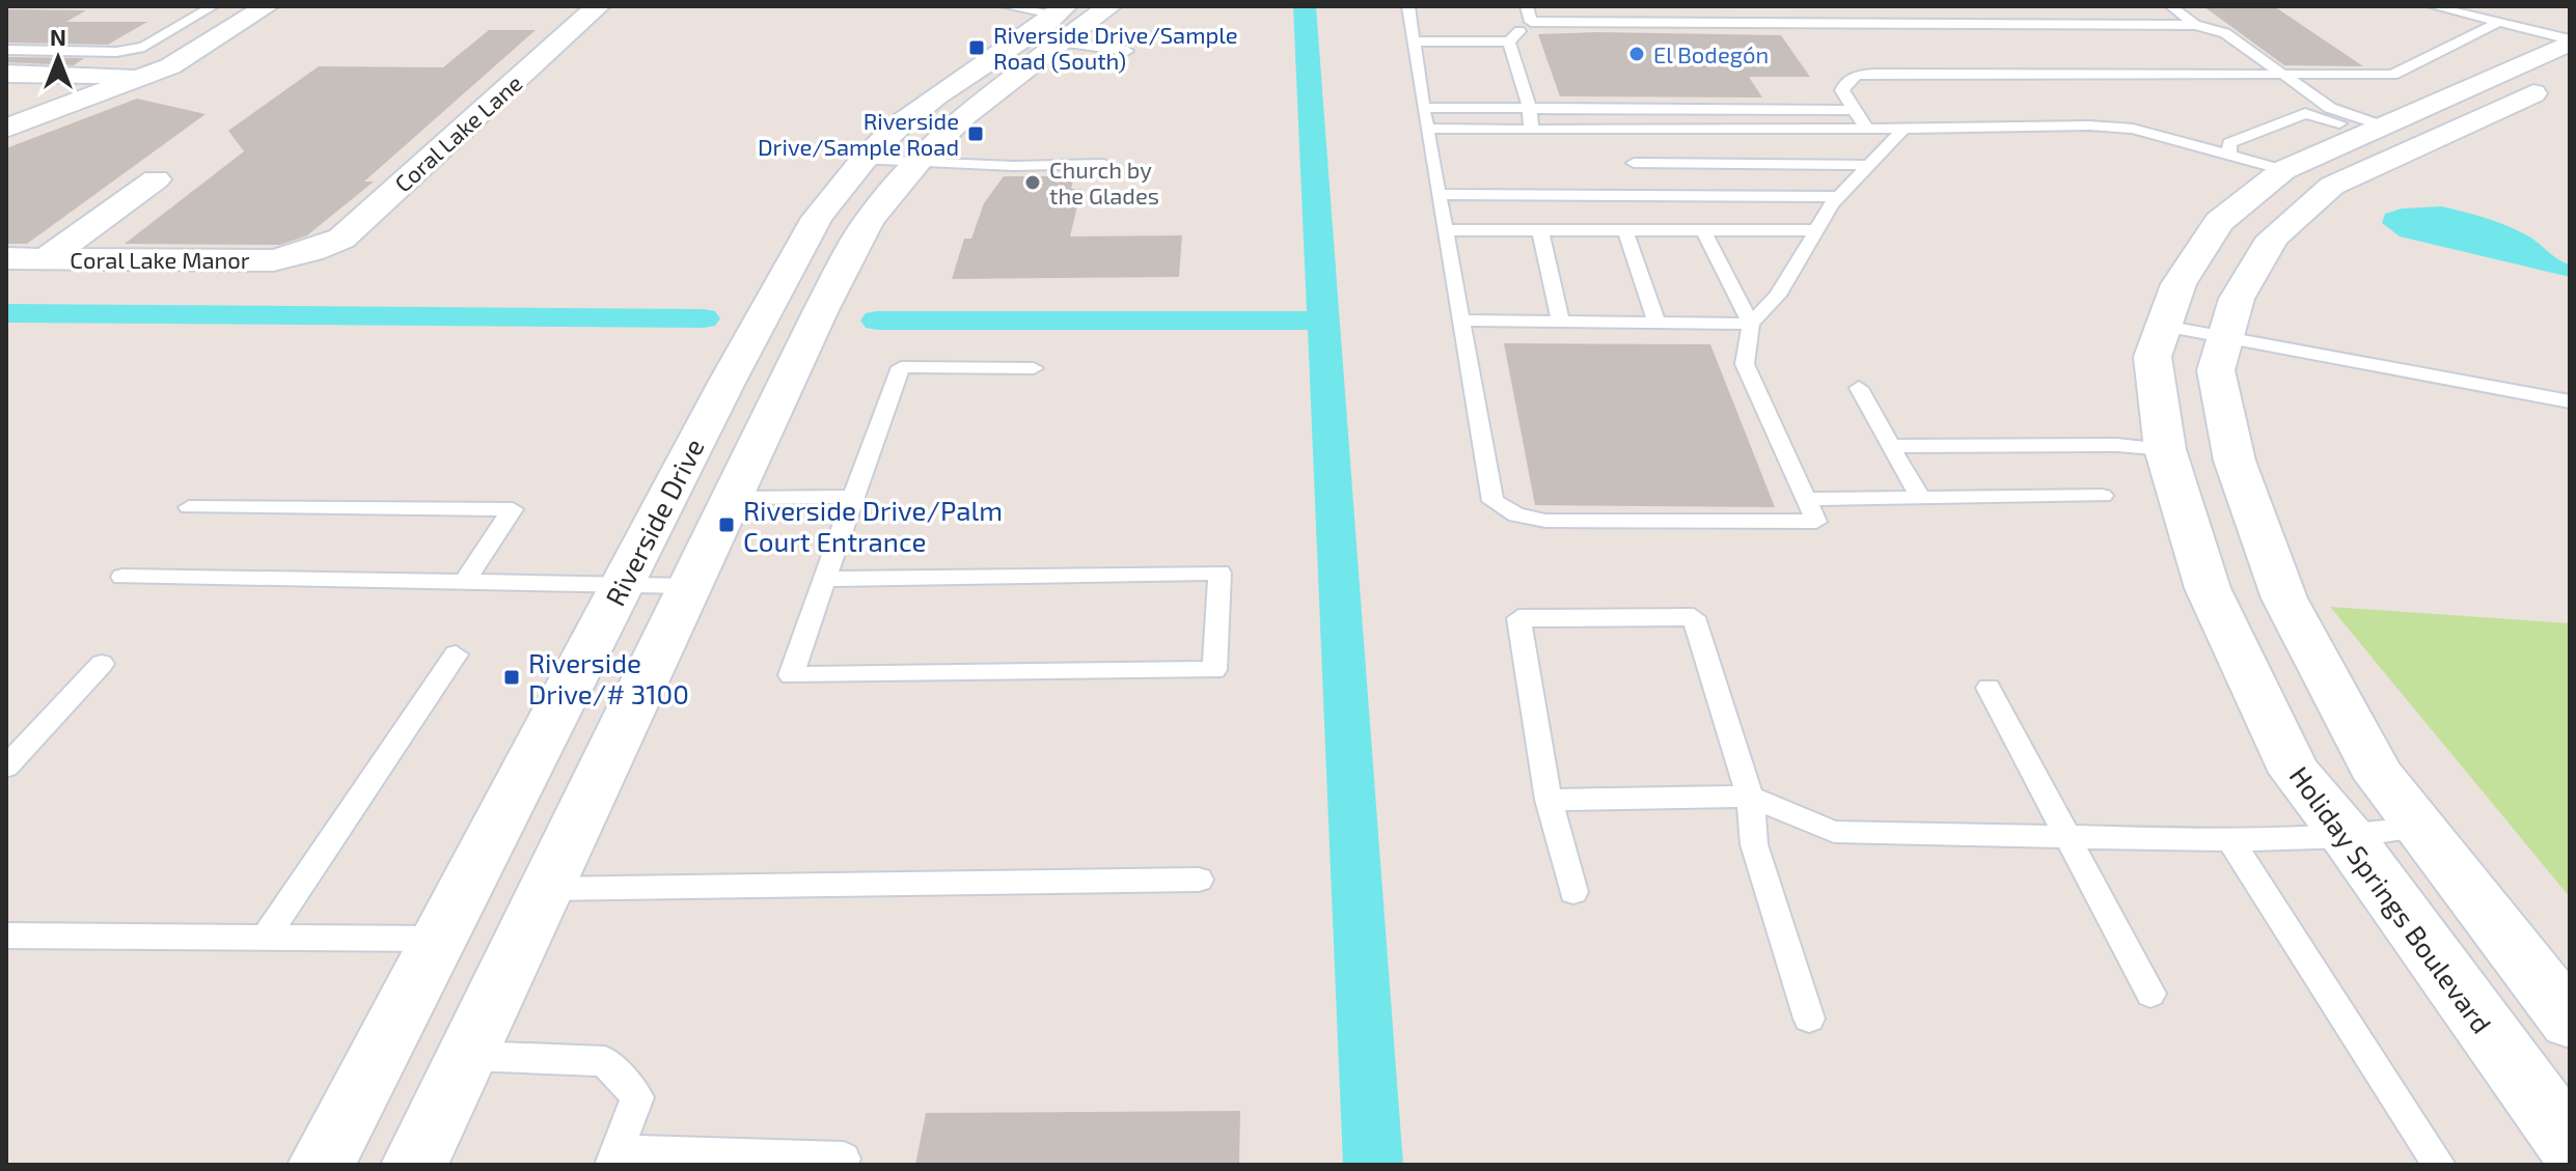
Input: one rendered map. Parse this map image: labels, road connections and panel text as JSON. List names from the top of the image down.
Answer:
{
  "streets": {
    "street": [
      "Coral Lake Lane",
      "Coral Lake Manor",
      "Riverside Drive",
      "Holiday Springs Boulevard"
    ]
  },
  "crossings": [
    ["Coral Lake Lane", "Coral Lake Manor"]
  ],
  "places": {
    "transit": [
      "Riverside Drive/Sample Road (South)",
      "Riverside Drive/Sample Road",
      "Riverside Drive/Palm Court Entrance",
      "Riverside Drive/# 3100"
    ],
    "other": ["El Bodegón", "Church by the Glades"]
  },
  "north": "top"
}
